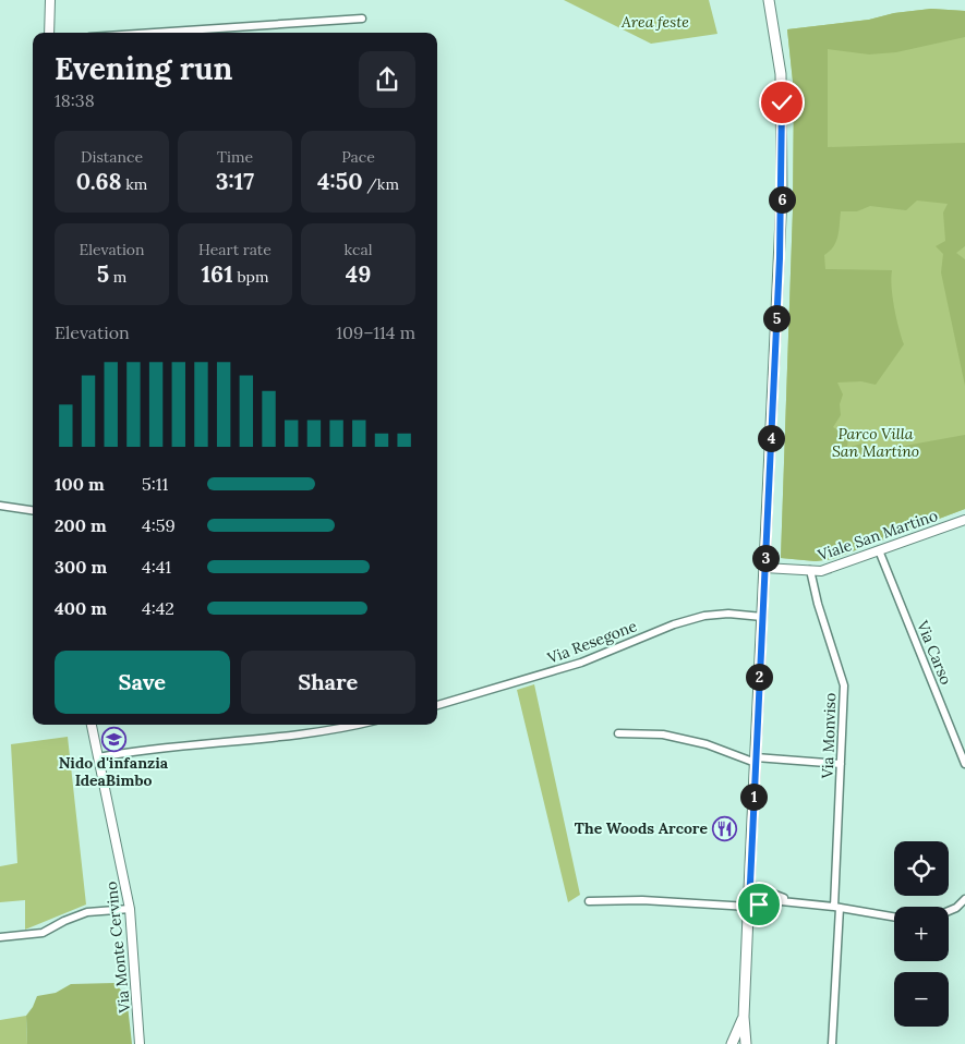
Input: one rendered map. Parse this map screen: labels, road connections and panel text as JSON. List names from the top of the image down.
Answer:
{
  "streets": {
    "street": [
      "Viale San Martino",
      "Via Resegone",
      "Via Carso",
      "Via Monviso",
      "Via Monte Cervino"
    ]
  },
  "crossings": [
    ["Viale San Martino", "Via Carso"],
    ["Viale San Martino", "Via Monviso"]
  ],
  "parks": ["Area feste", "Parco Villa San Martino"],
  "places": {
    "school or university": ["Nido d'infanzia IdeaBimbo"],
    "restaurant": ["The Woods Arcore"]
  },
  "page": {
    "heading": ["Evening run", "18:38"],
    "stats": [
      ["Distance", "0.68 km"],
      ["Time", "3:17"],
      ["Pace", "4:50 /km"],
      ["Elevation", "5 m"],
      ["Heart rate", "161 bpm"],
      ["kcal", "49"]
    ],
    "pins": [
      "6",
      "5",
      "4",
      "3",
      "2",
      "1"
    ],
    "chart": ["Elevation", "109–114 m"],
    "list": [
      {
        "name": "100 m",
        "note": "5:11"
      },
      {
        "name": "200 m",
        "note": "4:59"
      },
      {
        "name": "300 m",
        "note": "4:41"
      },
      {
        "name": "400 m",
        "note": "4:42"
      }
    ],
    "buttons": ["Save", "Share"],
    "map_buttons": ["+", "−"]
  }
}
